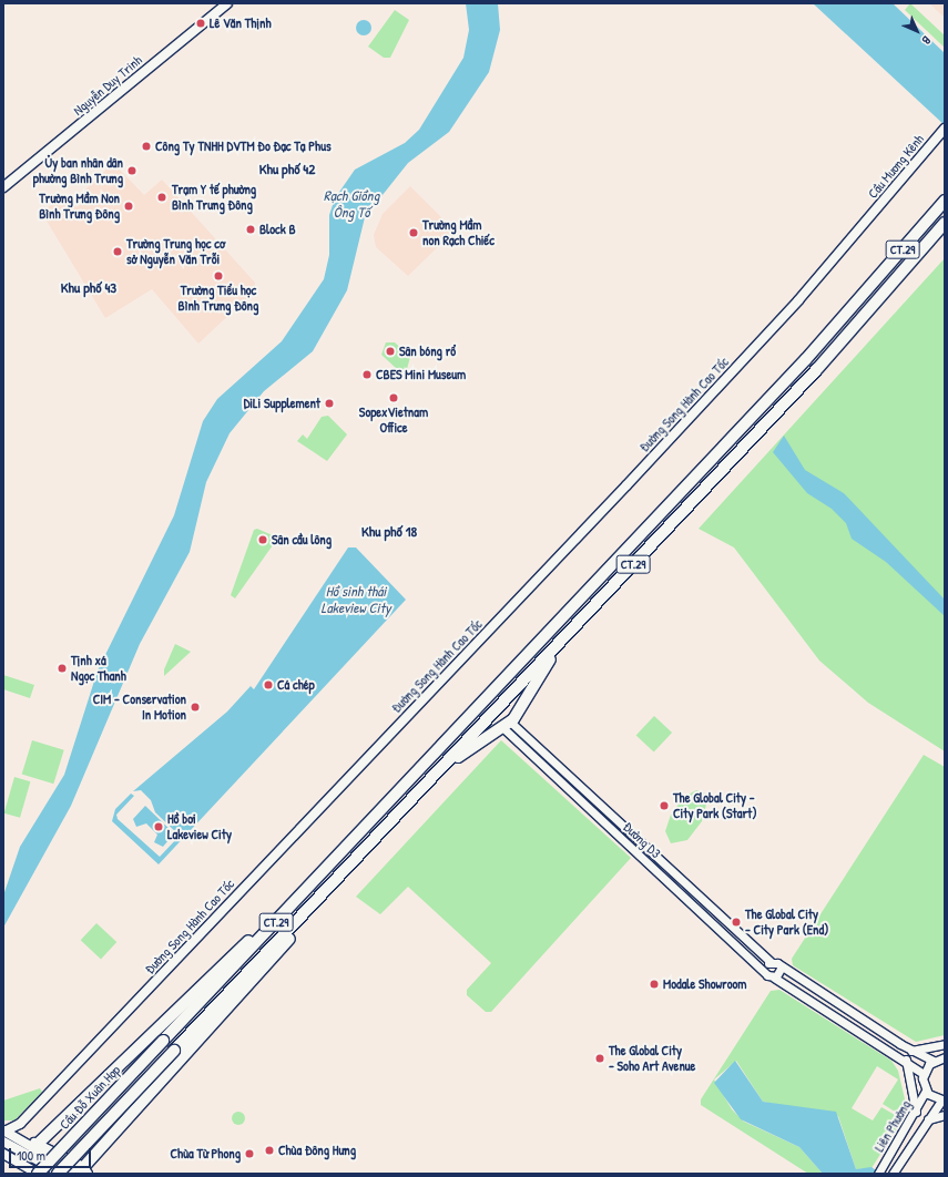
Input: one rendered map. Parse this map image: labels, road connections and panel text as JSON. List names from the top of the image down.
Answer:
{
  "streets": {
    "highway": ["CT.29", "Cầu Đỗ Xuân Hợp"],
    "main road": ["Nguyễn Duy Trinh", "Cầu Mương Kênh", "Đường Song Hành Cao Tốc"],
    "street": ["Đường D3", "Liên Phường"]
  },
  "crossings": [
    ["Cầu Mương Kênh", "Đường Song Hành Cao Tốc"],
    ["CT.29", "Cầu Đỗ Xuân Hợp"]
  ],
  "districts": ["Khu phố 42", "Khu phố 43", "Khu phố 18"],
  "water": ["Rạch Giồng Ông Tố", "Hồ sinh thái Lakeview City"],
  "places": [
    "Lê Văn Thịnh",
    "Công Ty TNHH DVTM Đo Đạc Tạ Phus",
    "Ủy ban nhân dân phường Bình Trưng",
    "Trạm Y tế phường Bình Trưng Đông",
    "Trường Mầm Non Bình Trưng Đông",
    "Block B",
    "Trường Mầm non Rạch Chiếc",
    "Trường Trung học cơ sở Nguyễn Văn Trỗi",
    "Trường Tiểu học Bình Trưng Đông",
    "Sân bóng rổ",
    "CBES Mini Museum",
    "SopexVietnam Office",
    "DiLi Supplement",
    "Sân cầu lông",
    "Tịnh xá Ngọc Thanh",
    "Cá chép",
    "CIM - Conservation In Motion",
    "The Global City - City Park (Start)",
    "Hồ bơi Lakeview City",
    "The Global City - City Park (End)",
    "Modale Showroom",
    "The Global City - Soho Art Avenue",
    "Chùa Đông Hưng",
    "Chùa Từ Phong"
  ],
  "scale_bar": "100 m",
  "north": "bottom right"
}
